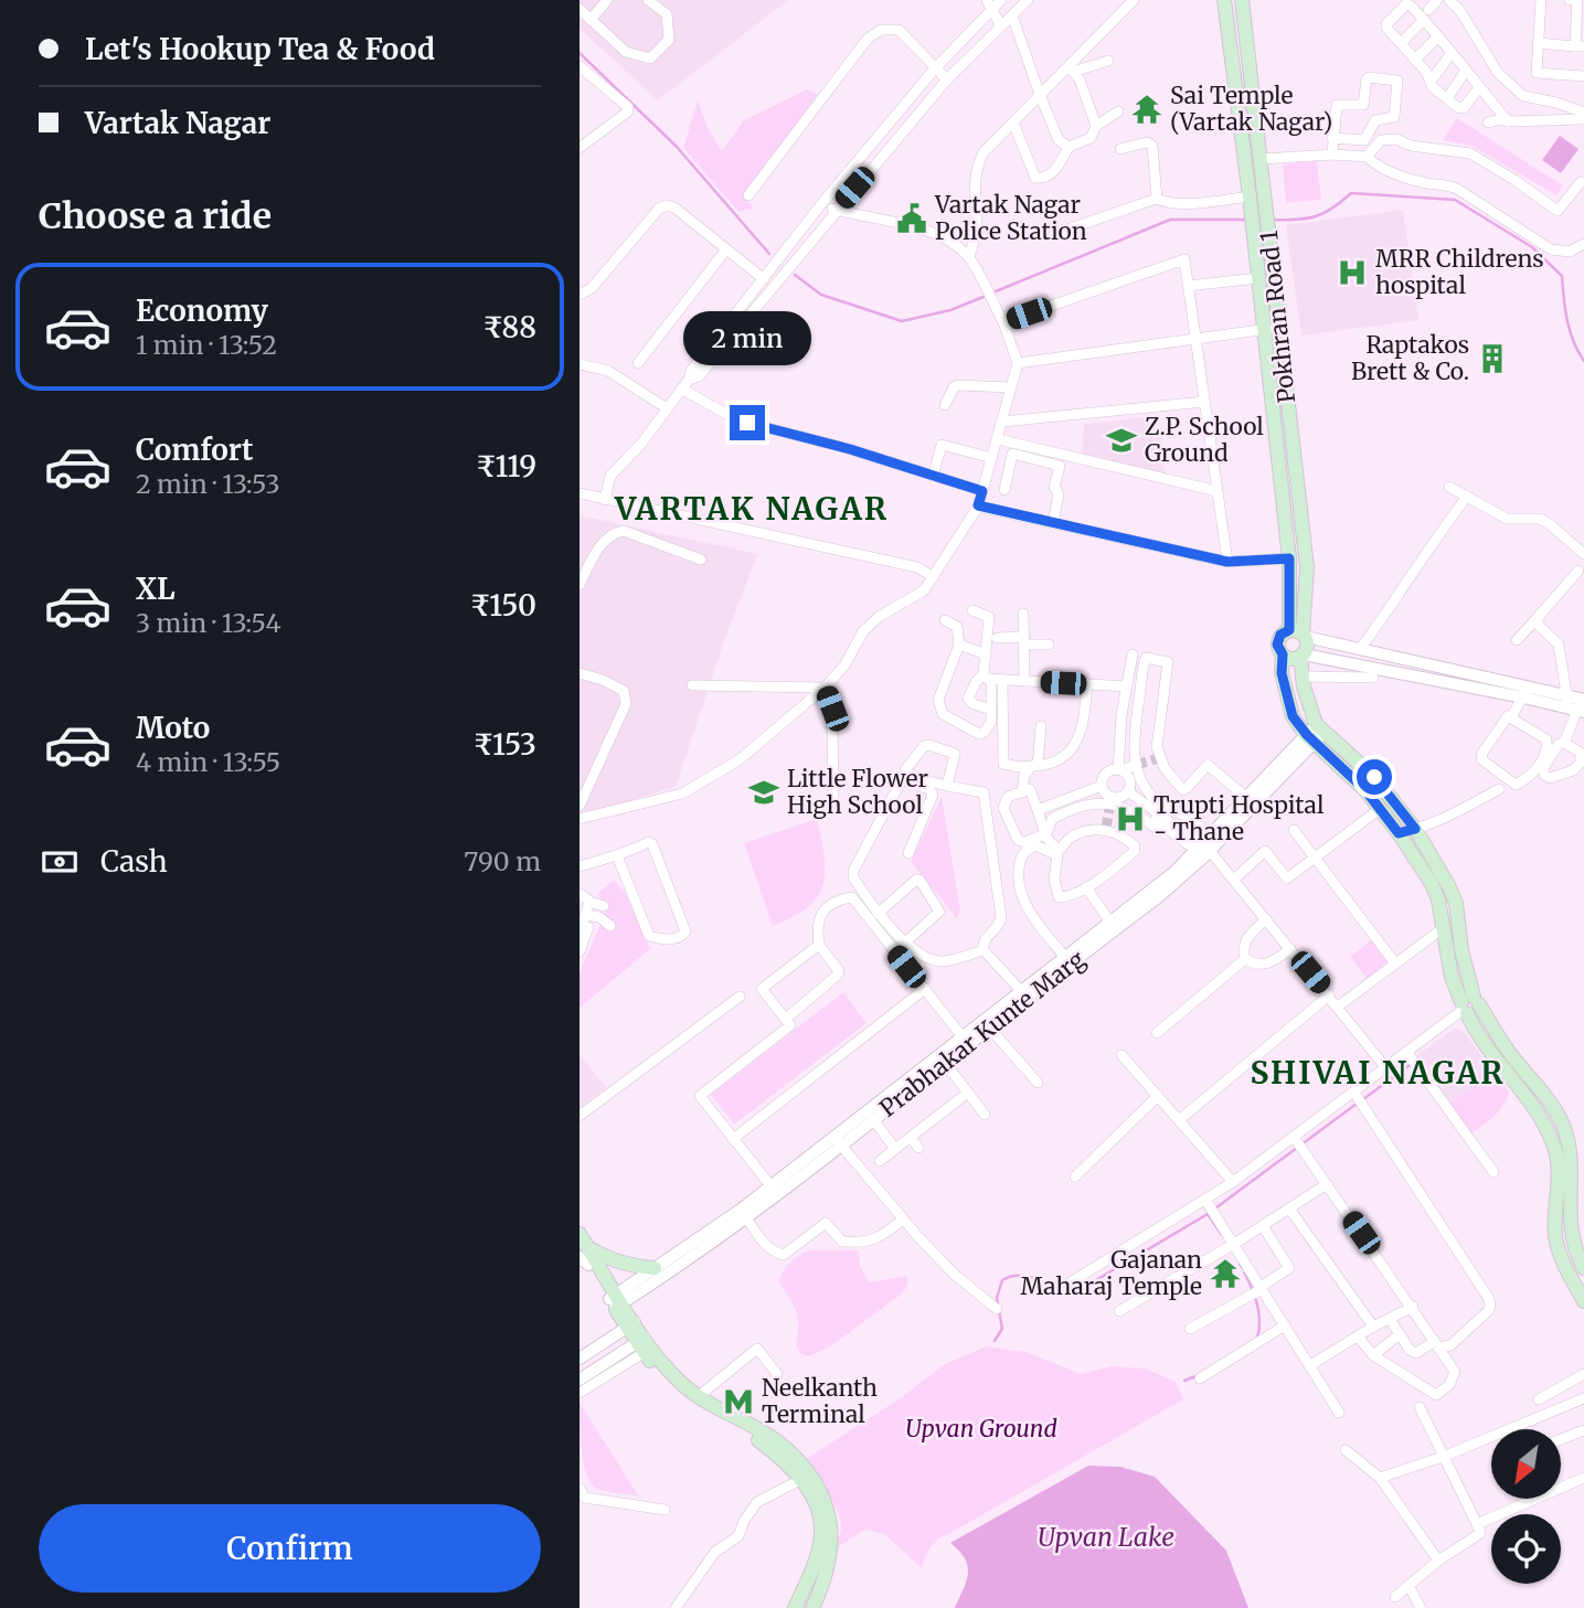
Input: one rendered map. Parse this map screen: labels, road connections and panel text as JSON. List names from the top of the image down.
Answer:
{
  "streets": {
    "main road": ["Pokhran Road 1"],
    "street": ["Prabhakar Kunte Marg"]
  },
  "districts": ["VARTAK NAGAR", "SHIVAI NAGAR"],
  "water": ["Upvan Lake"],
  "parks": ["Upvan Ground"],
  "places": {
    "temple": ["Sai Temple (Vartak Nagar)", "Gajanan Maharaj Temple"],
    "public building": ["Vartak Nagar Police Station"],
    "hospital": ["MRR Childrens hospital", "Trupti Hospital - Thane"],
    "building": ["Raptakos Brett & Co."],
    "school or university": ["Z.P. School Ground", "Little Flower High School"],
    "metro station": ["Neelkanth Terminal"]
  },
  "north": "bottom left",
  "page": {
    "banner": ["Let's Hookup Tea & Food", "Vartak Nagar"],
    "heading": "Choose a ride",
    "list": [
      {
        "name": "Economy",
        "note": "1 min · 13:52",
        "value": "₹88"
      },
      {
        "name": "Comfort",
        "note": "2 min · 13:53",
        "value": "₹119"
      },
      {
        "name": "XL",
        "note": "3 min · 13:54",
        "value": "₹150"
      },
      {
        "name": "Moto",
        "note": "4 min · 13:55",
        "value": "₹153"
      }
    ],
    "bubble": "2 min",
    "pay": ["Cash", "790 m"],
    "buttons": "Confirm"
  }
}
